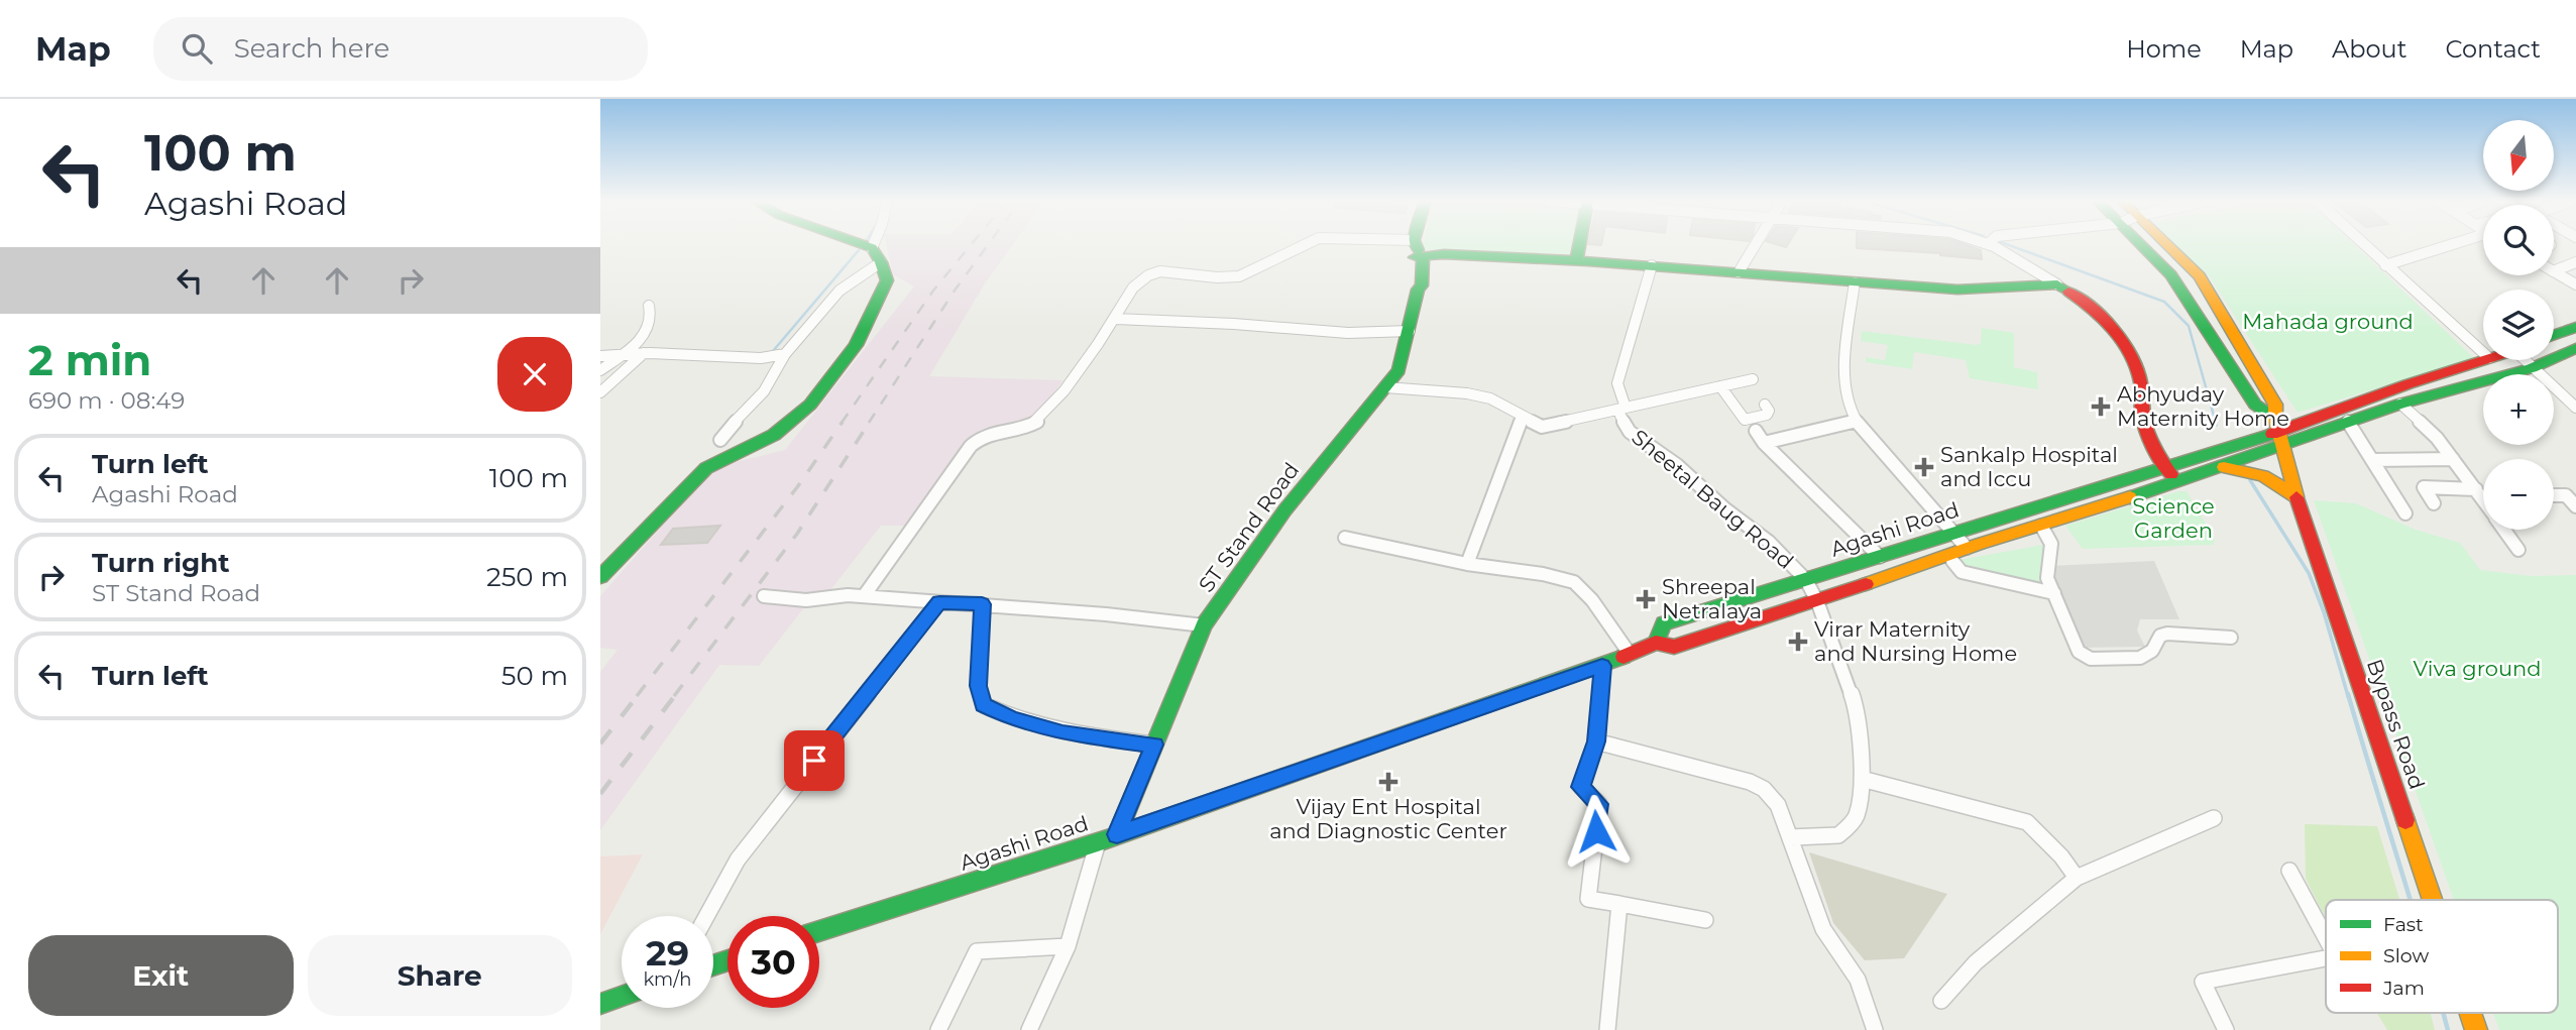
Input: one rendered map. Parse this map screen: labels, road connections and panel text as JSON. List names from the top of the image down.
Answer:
{
  "streets": {
    "street": [
      "Sheetal Baug Road",
      "ST Stand Road",
      "Agashi Road",
      "Bypass Road"
    ]
  },
  "crossings": [
    ["Sheetal Baug Road", "Agashi Road"],
    ["ST Stand Road", "Agashi Road"],
    ["Agashi Road", "Bypass Road"]
  ],
  "parks": ["Mahada ground", "Science Garden", "Viva ground"],
  "places": {
    "health": [
      "Abhyuday Maternity Home",
      "Sankalp Hospital and Iccu",
      "Shreepal Netralaya",
      "Virar Maternity and Nursing Home",
      "Vijay Ent Hospital and Diagnostic Center"
    ]
  },
  "legend": ["Fast", "Slow", "Jam"],
  "north": "bottom",
  "page": {
    "header": "Map",
    "search": "Search here",
    "nav": [
      "Home",
      "Map",
      "About",
      "Contact"
    ],
    "turn": ["100 m", "Agashi Road"],
    "map_buttons": ["+", "−"],
    "heading": ["2 min", "690 m · 08:49"],
    "list": [
      {
        "name": "Turn left",
        "note": "Agashi Road",
        "value": "100 m"
      },
      {
        "name": "Turn right",
        "note": "ST Stand Road",
        "value": "250 m"
      },
      {
        "name": "Turn left",
        "value": "50 m"
      }
    ],
    "speed": "29 km/h",
    "limit": "30",
    "buttons": ["Exit", "Share"]
  }
}
